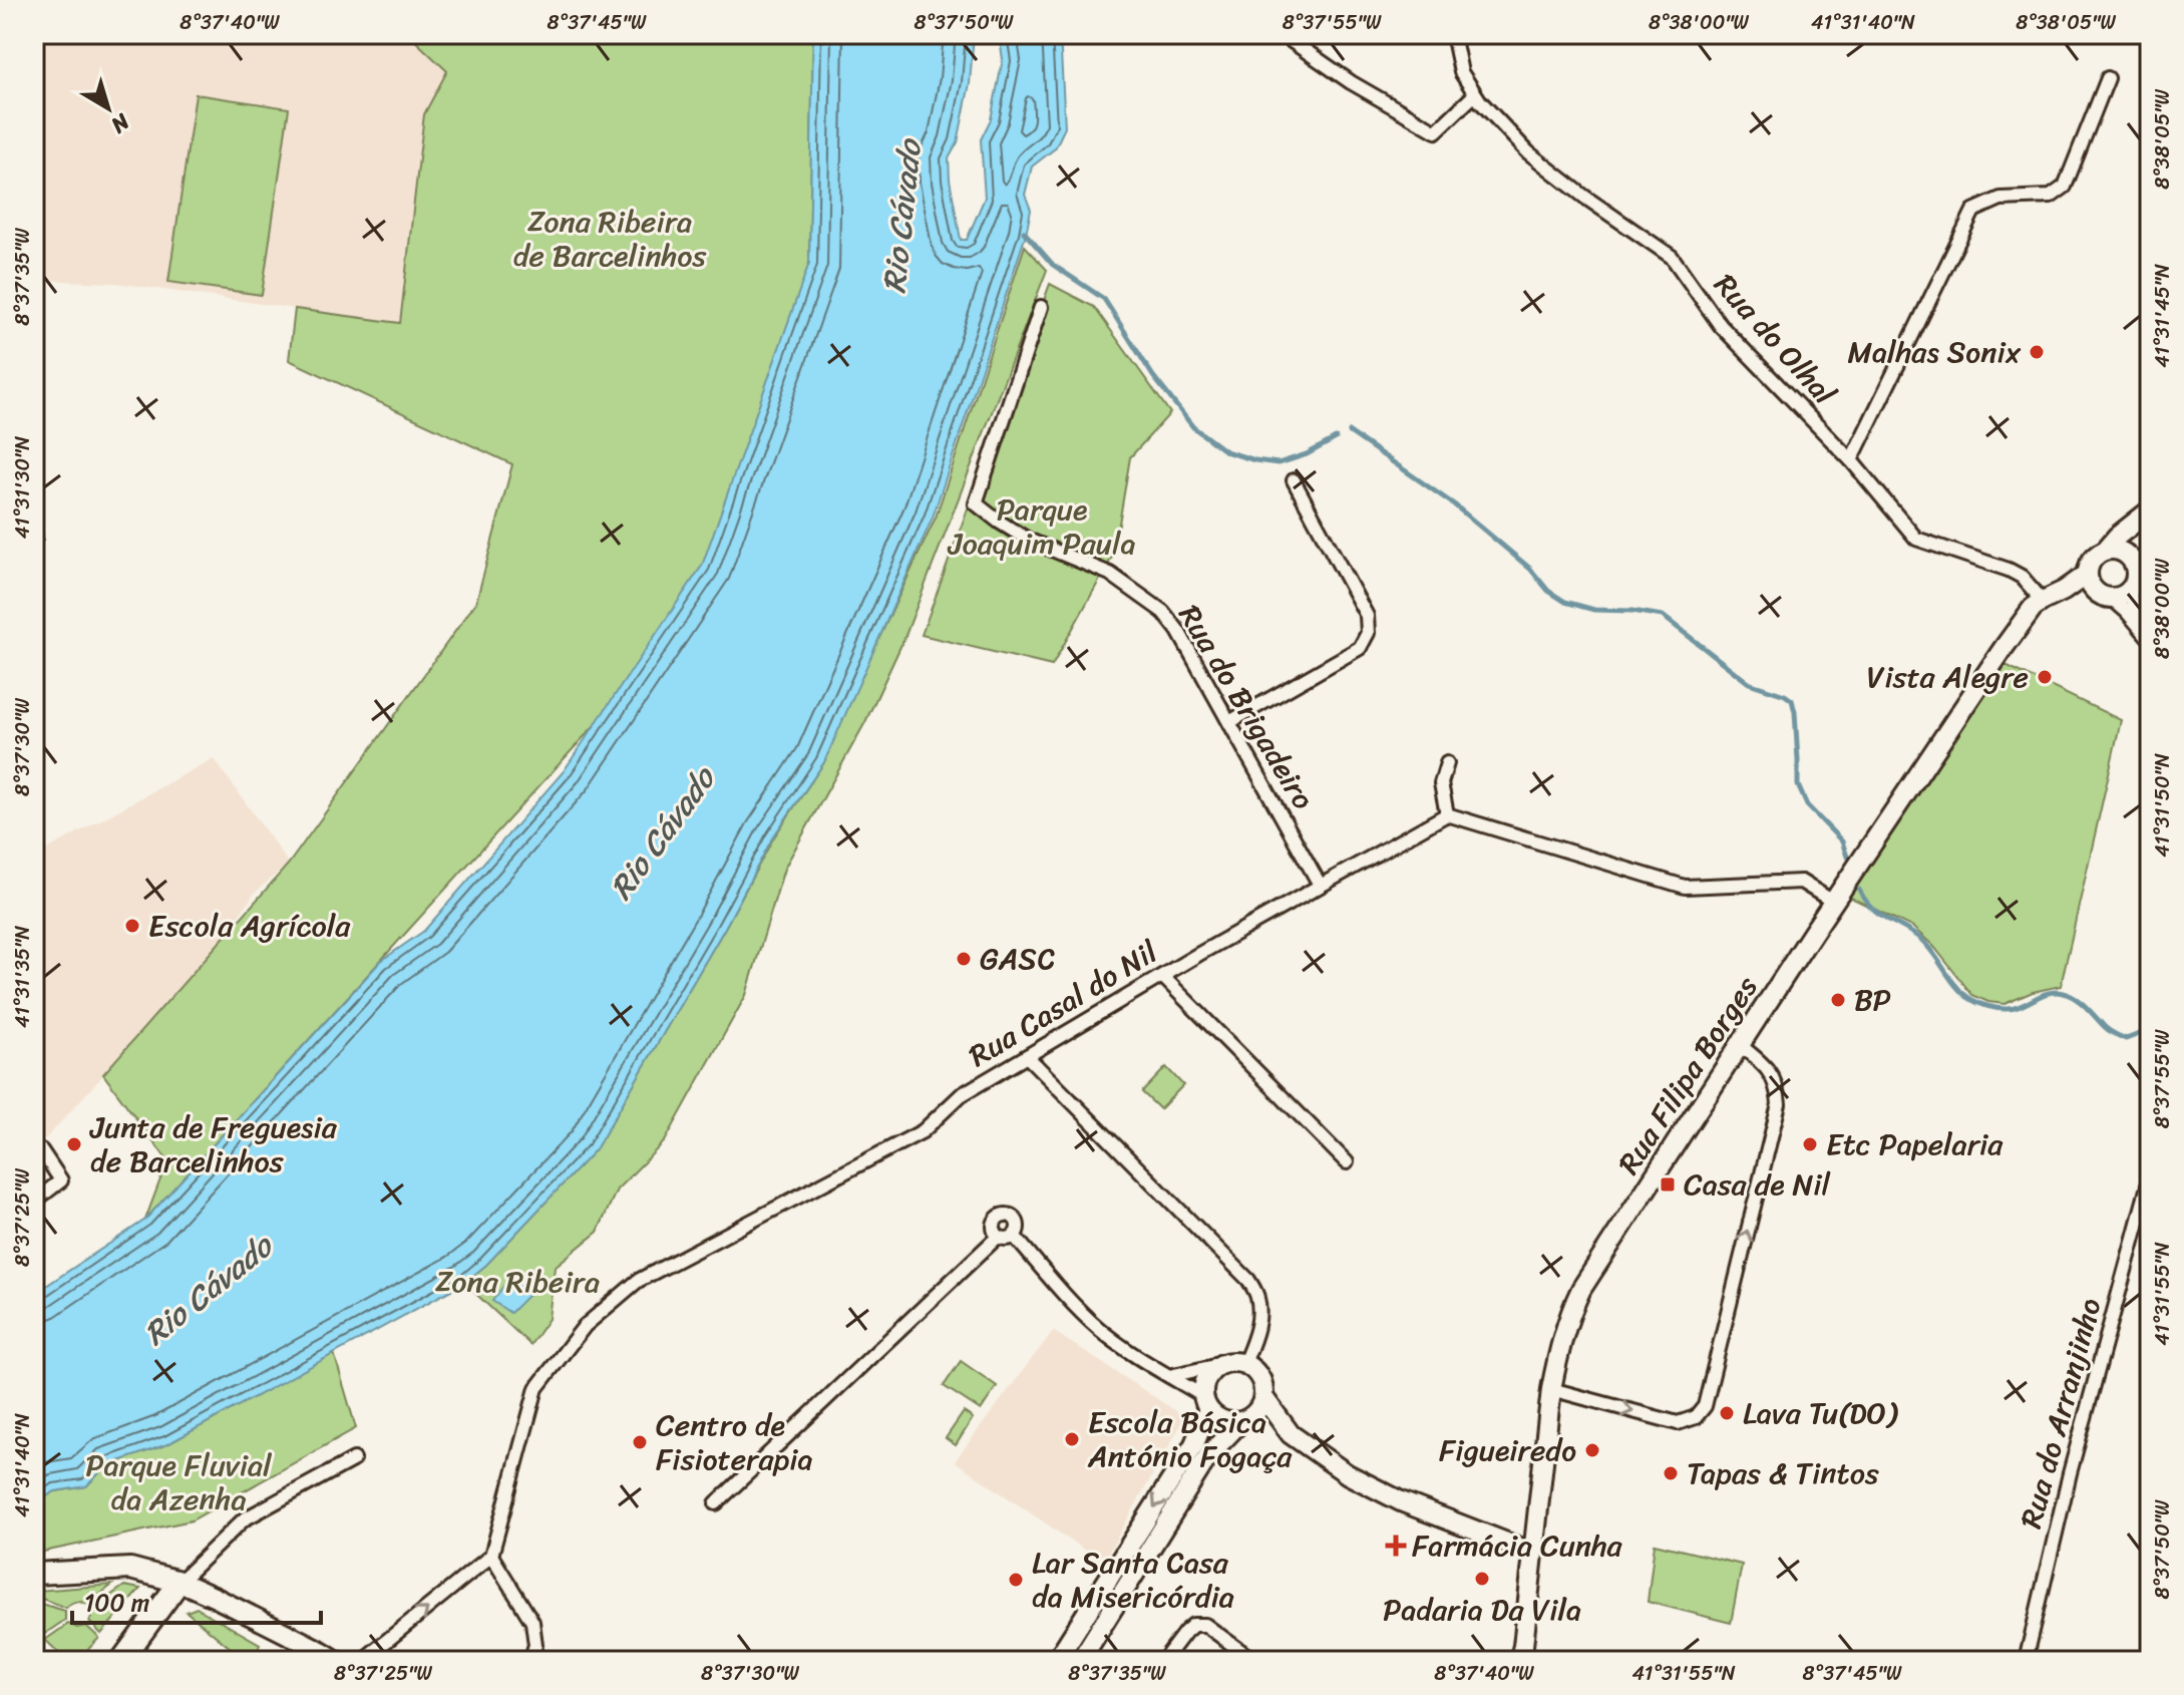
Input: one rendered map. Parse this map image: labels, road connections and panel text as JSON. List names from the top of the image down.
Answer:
{
  "streets": {
    "main road": ["Rua Filipa Borges"],
    "street": [
      "Rua do Olhal",
      "Rua do Brigadeiro",
      "Rua Casal do Nil",
      "Rua do Arranjinho"
    ]
  },
  "crossings": [
    ["Rua do Olhal", "Rua Filipa Borges"],
    ["Rua do Brigadeiro", "Rua Casal do Nil"]
  ],
  "water": ["Rio Cávado"],
  "parks": [
    "Zona Ribeira de Barcelinhos",
    "Parque Joaquim Paula",
    "Zona Ribeira",
    "Parque Fluvial da Azenha"
  ],
  "places": {
    "other": [
      "Malhas Sonix",
      "Vista Alegre",
      "Escola Agrícola",
      "GASC",
      "BP",
      "Junta de Freguesia de Barcelinhos",
      "Etc Papelaria",
      "Lava Tu(DO)",
      "Escola Básica António Fogaça",
      "Centro de Fisioterapia",
      "Figueiredo",
      "Tapas & Tintos",
      "Padaria Da Vila",
      "Lar Santa Casa da Misericórdia"
    ],
    "transit": ["Casa de Nil"],
    "health": ["Farmácia Cunha"]
  },
  "scale_bar": "100 m",
  "north": "bottom right",
  "coordinates": [
    "8°37'40\"W",
    "8°37'45\"W",
    "8°37'50\"W",
    "8°37'55\"W",
    "8°38'00\"W",
    "41°31'40\"N",
    "8°38'05\"W",
    "8°37'35\"W",
    "41°31'45\"N",
    "41°31'30\"N",
    "8°37'30\"W",
    "41°31'50\"N",
    "41°31'35\"N",
    "8°37'25\"W",
    "41°31'55\"N"
  ]
}
